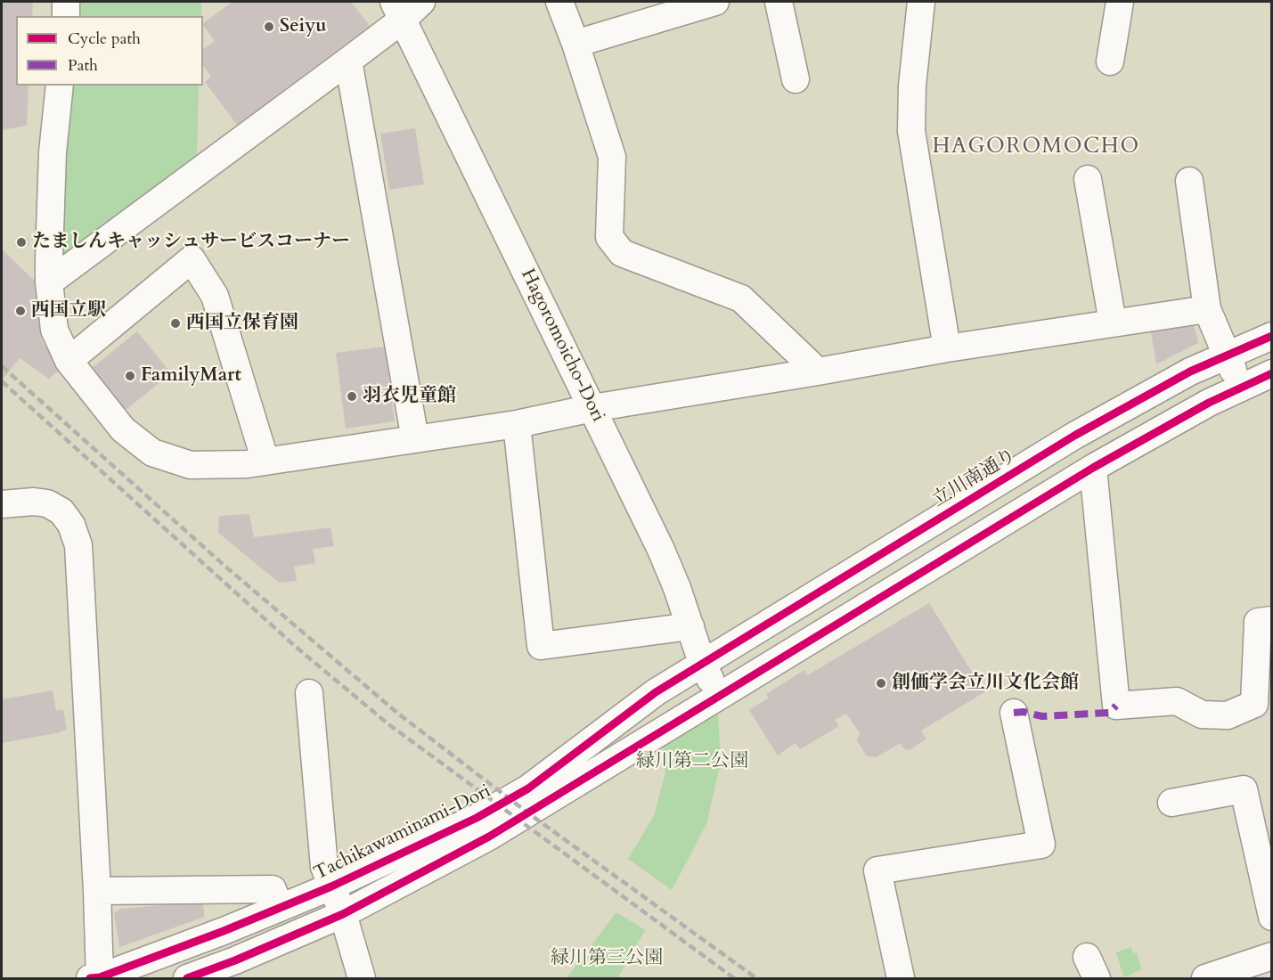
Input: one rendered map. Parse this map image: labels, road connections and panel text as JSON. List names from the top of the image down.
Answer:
{
  "streets": {
    "street": ["Hagoromoicho-Dori", "立川南通り", "Tachikawaminami-Dori"]
  },
  "crossings": [
    ["Hagoromoicho-Dori", "立川南通り"],
    ["Hagoromoicho-Dori", "Tachikawaminami-Dori"],
    ["立川南通り", "Tachikawaminami-Dori"]
  ],
  "districts": ["HAGOROMOCHO"],
  "parks": ["緑川第二公園", "緑川第三公園"],
  "places": [
    "Seiyu",
    "たましんキャッシュサービスコーナー",
    "西国立駅",
    "西国立保育園",
    "FamilyMart",
    "羽衣児童館",
    "創価学会立川文化会館"
  ],
  "legend": ["Cycle path", "Path"]
}
